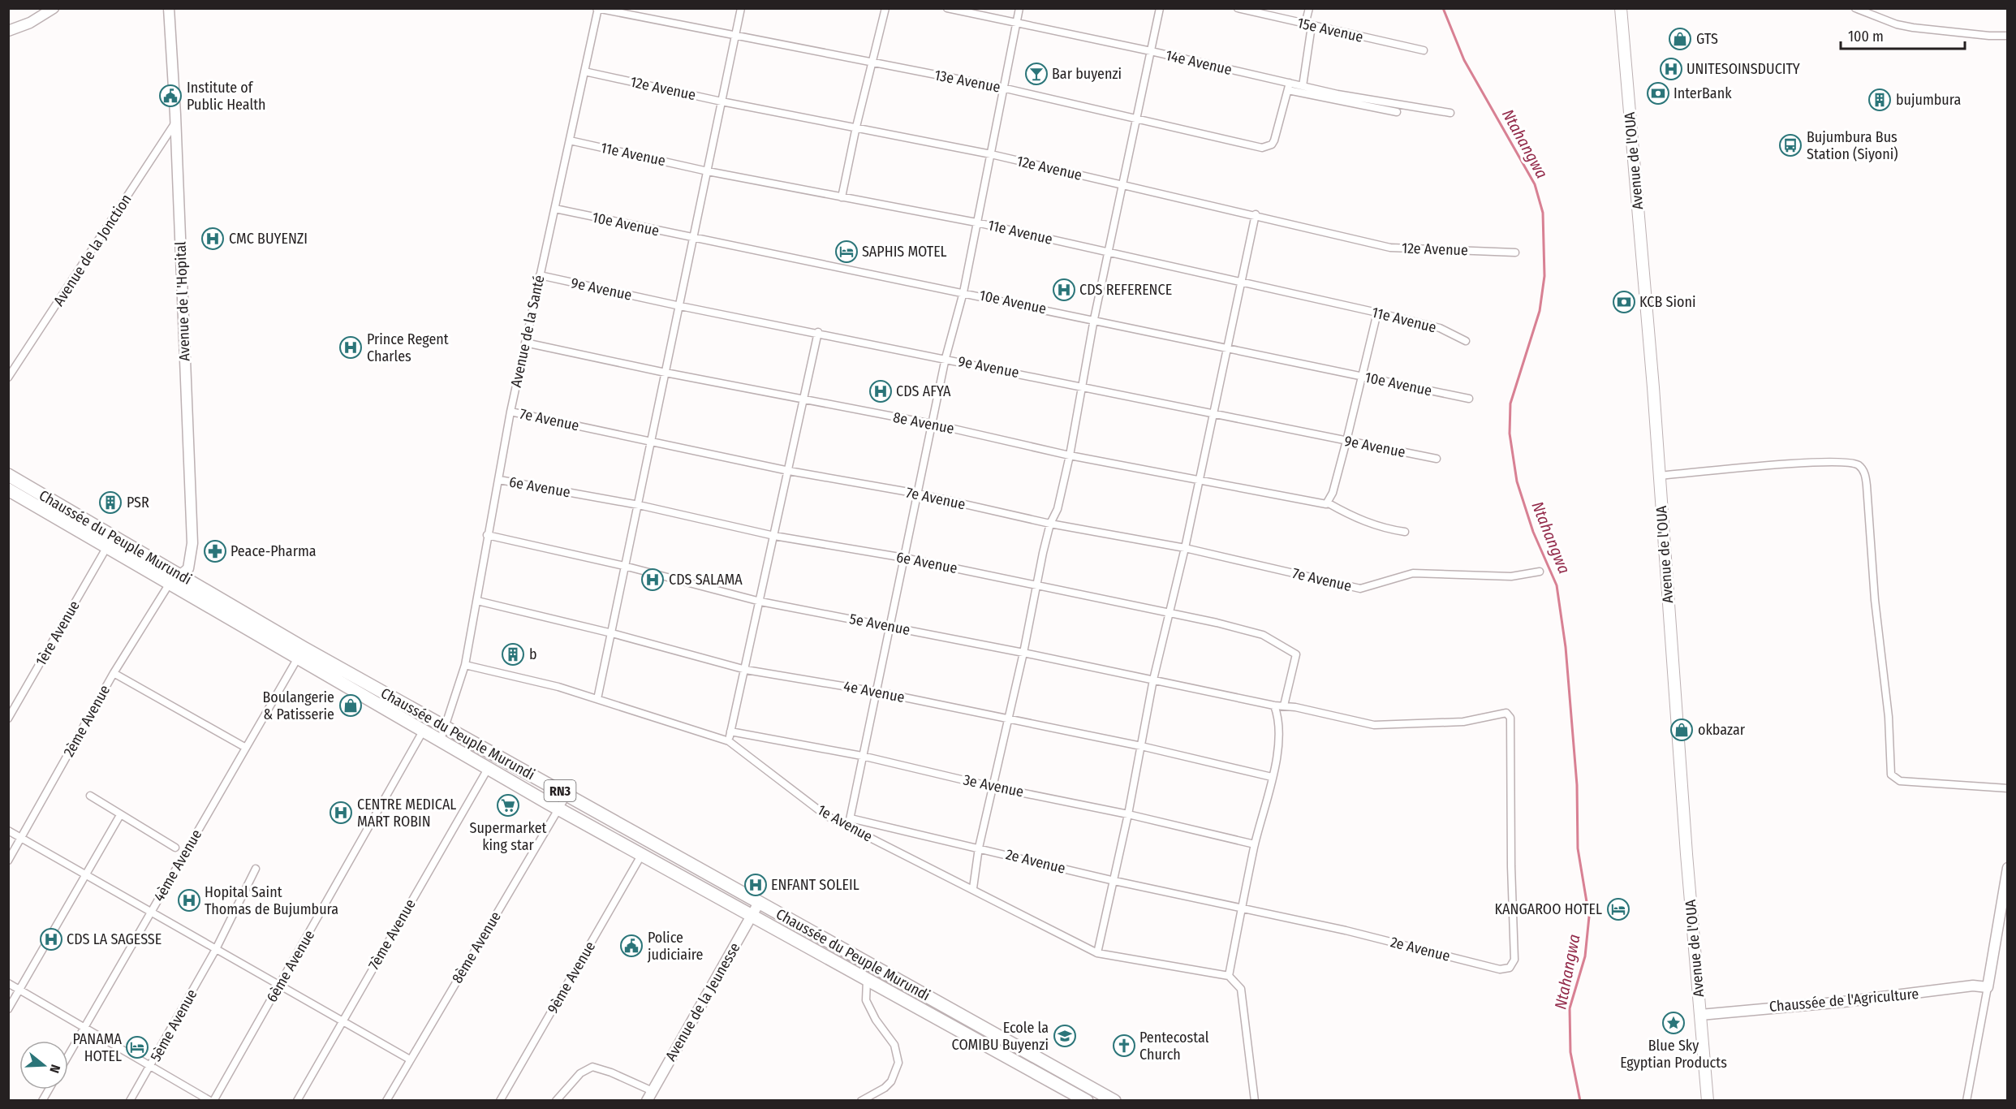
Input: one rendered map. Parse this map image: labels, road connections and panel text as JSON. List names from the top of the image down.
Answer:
{
  "streets": {
    "highway": ["Chaussée du Peuple Murundi", "RN3"],
    "main road": ["Avenue de l'OUA"],
    "street": [
      "15e Avenue",
      "14e Avenue",
      "13e Avenue",
      "12e Avenue",
      "11e Avenue",
      "10e Avenue",
      "Avenue de la Jonction",
      "9e Avenue",
      "Avenue de l 'Hopital",
      "Avenue de la Santé",
      "7e Avenue",
      "8e Avenue",
      "6e Avenue",
      "5e Avenue",
      "1ère Avenue",
      "4e Avenue",
      "2ème Avenue",
      "3e Avenue",
      "1e Avenue",
      "2e Avenue",
      "4ème Avenue",
      "7ème Avenue",
      "8ème Avenue",
      "6ème Avenue",
      "9ème Avenue",
      "Chaussée de l'Agriculture",
      "Avenue de la Jeunesse",
      "5ème Avenue"
    ]
  },
  "crossings": [
    ["14e Avenue", "13e Avenue"],
    ["13e Avenue", "Avenue de la Santé"],
    ["12e Avenue", "Avenue de la Santé"],
    ["11e Avenue", "Avenue de la Santé"],
    ["Avenue de l'OUA", "Chaussée de l'Agriculture"],
    ["10e Avenue", "Avenue de la Santé"],
    ["Avenue de la Jonction", "Avenue de l 'Hopital"],
    ["9e Avenue", "Avenue de la Santé"],
    ["Avenue de l 'Hopital", "Chaussée du Peuple Murundi"],
    ["Avenue de l 'Hopital", "2ème Avenue"],
    ["Avenue de la Santé", "7e Avenue"],
    ["Avenue de la Santé", "8e Avenue"],
    ["Avenue de la Santé", "6e Avenue"],
    ["Avenue de la Santé", "Chaussée du Peuple Murundi"],
    ["Avenue de la Santé", "5e Avenue"],
    ["Avenue de la Santé", "4e Avenue"],
    ["Avenue de la Santé", "1e Avenue"],
    ["6e Avenue", "2e Avenue"],
    ["Chaussée du Peuple Murundi", "1ère Avenue"],
    ["Chaussée du Peuple Murundi", "2ème Avenue"],
    ["Chaussée du Peuple Murundi", "4ème Avenue"],
    ["Chaussée du Peuple Murundi", "7ème Avenue"],
    ["Chaussée du Peuple Murundi", "8ème Avenue"],
    ["Chaussée du Peuple Murundi", "6ème Avenue"],
    ["Chaussée du Peuple Murundi", "9ème Avenue"],
    ["Chaussée du Peuple Murundi", "Avenue de la Jeunesse"],
    ["5e Avenue", "2e Avenue"]
  ],
  "water": ["Ntahangwa"],
  "places": {
    "shop": ["GTS", "Boulangerie & Patisserie", "okbazar"],
    "hospital": [
      "UNITESOINSDUCITY",
      "CMC BUYENZI",
      "CDS REFERENCE",
      "Prince Regent Charles",
      "CDS AFYA",
      "CDS SALAMA",
      "CENTRE MEDICAL MART ROBIN",
      "ENFANT SOLEIL",
      "Hopital Saint Thomas de Bujumbura",
      "CDS LA SAGESSE"
    ],
    "bar": ["Bar buyenzi"],
    "bank": ["InterBank", "KCB Sioni"],
    "public building": ["Institute of Public Health", "Police judiciaire"],
    "building": ["bujumbura", "PSR", "b"],
    "bus stop": ["Bujumbura Bus Station (Siyoni)"],
    "hotel": ["SAPHIS MOTEL", "KANGAROO HOTEL", "PANAMA HOTEL"],
    "pharmacy": ["Peace-Pharma"],
    "supermarket": ["Supermarket king star"],
    "place": ["Blue Sky Egyptian Products"],
    "school or university": ["Ecole la COMIBU Buyenzi"],
    "church": ["Pentecostal Church"]
  },
  "scale_bar": "100 m",
  "north": "right"
}
